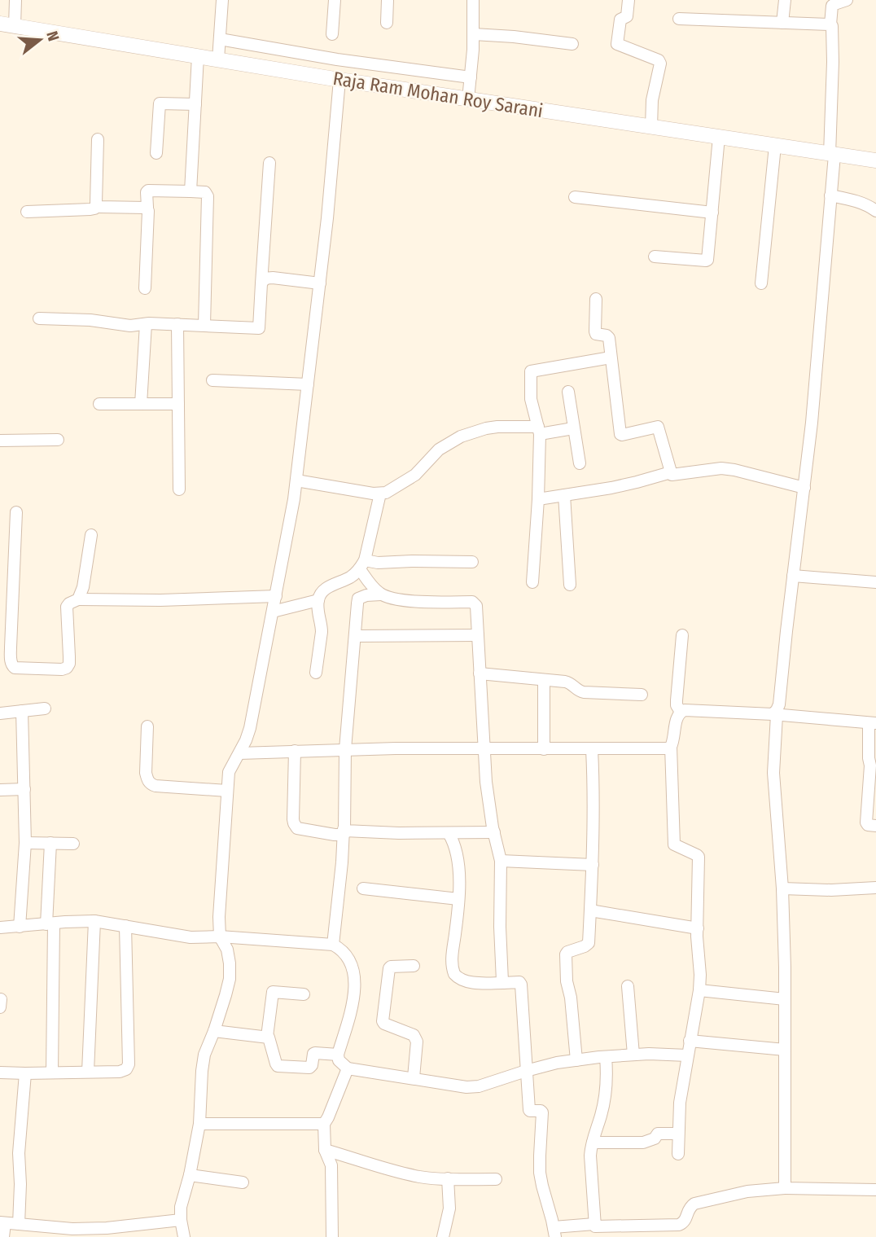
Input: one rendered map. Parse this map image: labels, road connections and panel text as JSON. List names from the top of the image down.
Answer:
{
  "streets": {
    "street": ["Raja Ram Mohan Roy Sarani"]
  },
  "north": "right"
}
